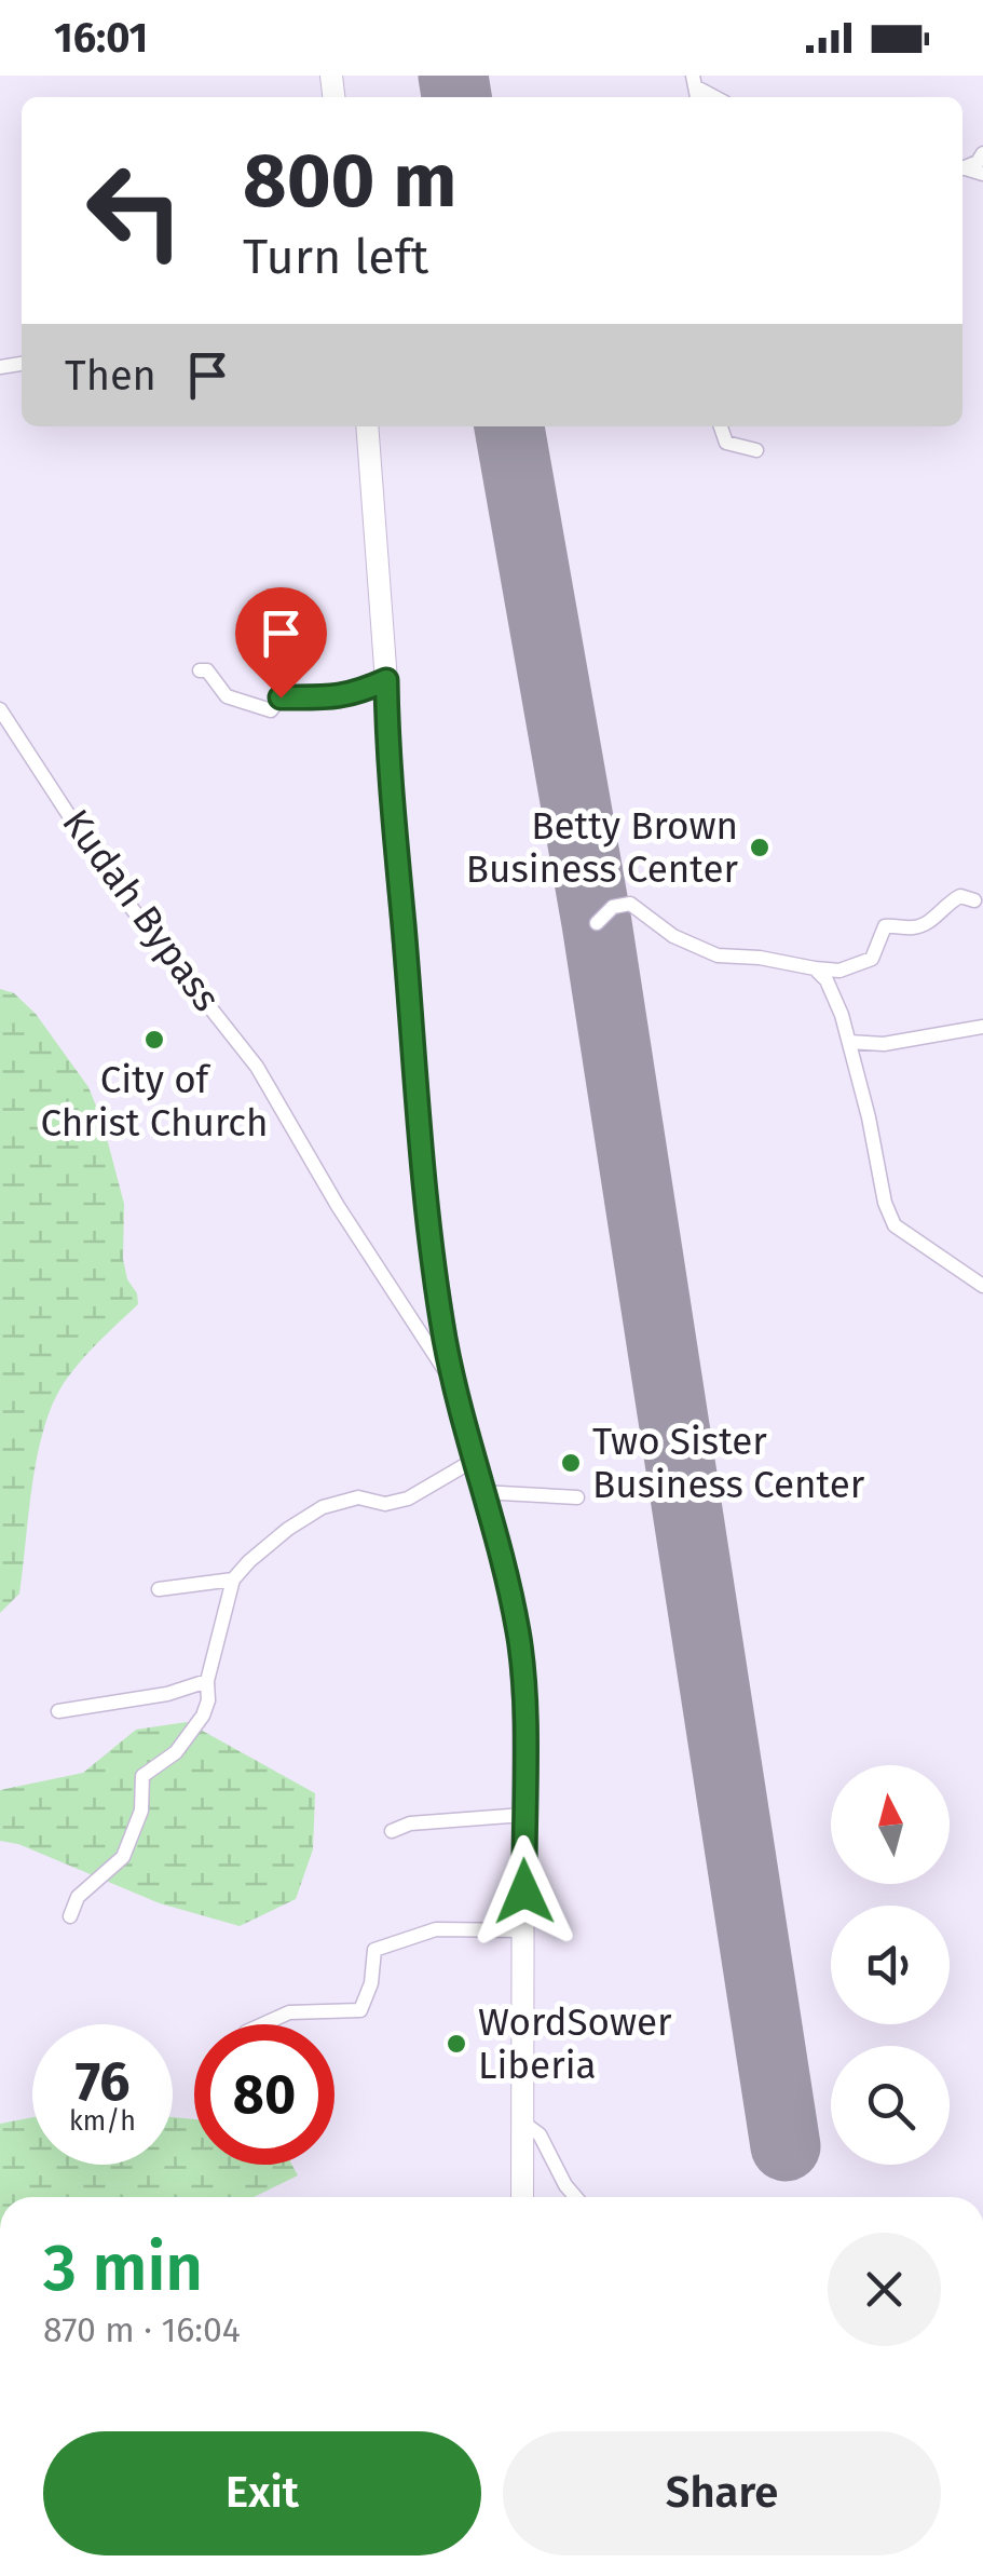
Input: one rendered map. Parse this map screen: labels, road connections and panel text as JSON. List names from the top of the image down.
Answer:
{
  "streets": {
    "street": ["Kudah Bypass"]
  },
  "places": [
    "Betty Brown Business Center",
    "City of Christ Church",
    "Two Sister Business Center",
    "WordSower Liberia"
  ],
  "north": "top",
  "page": {
    "status": "16:01",
    "turn": ["800 m", "Turn left"],
    "then": "Then",
    "speed": "76 km/h",
    "limit": "80",
    "heading": ["3 min", "870 m · 16:04"],
    "buttons": ["Exit", "Share"]
  }
}
